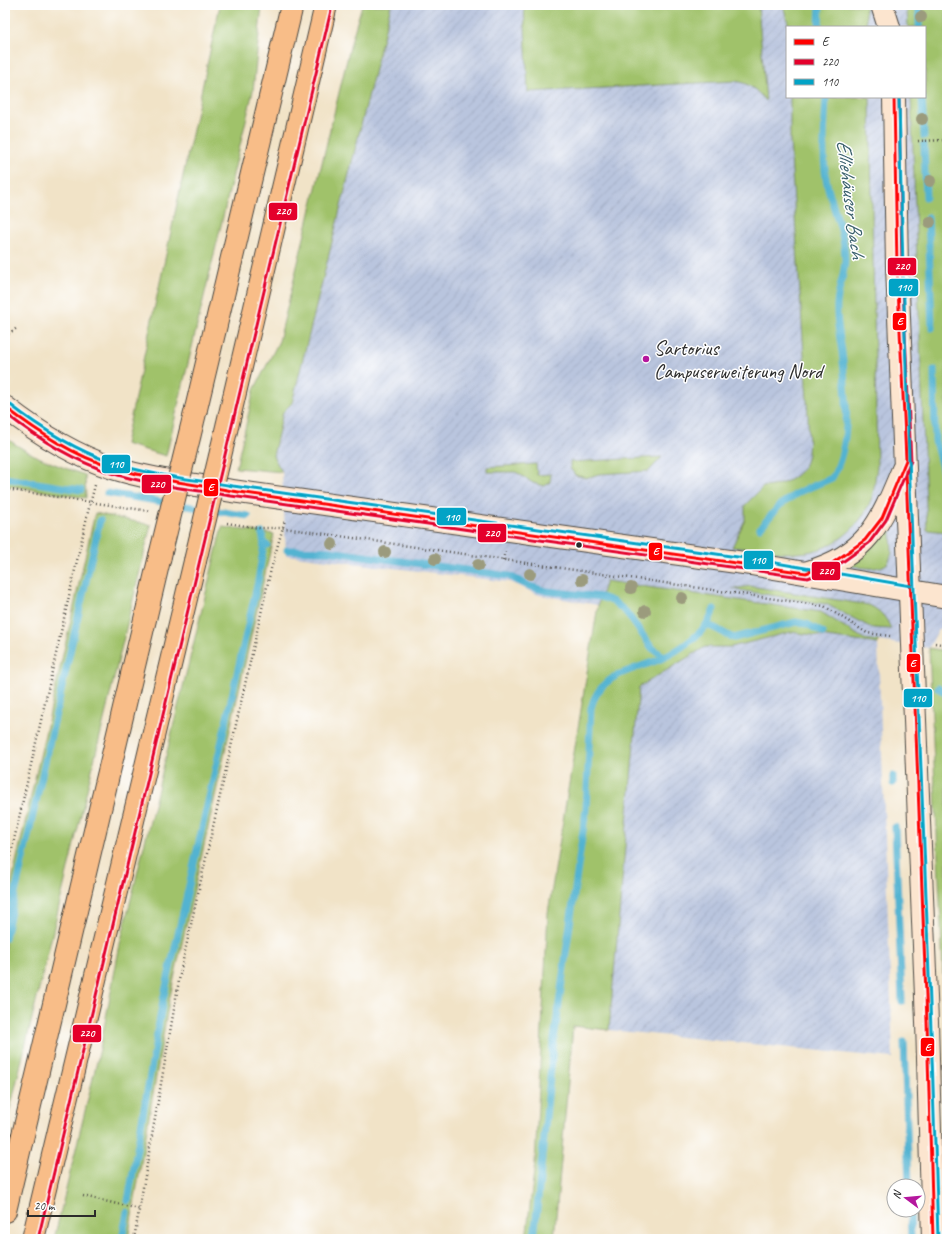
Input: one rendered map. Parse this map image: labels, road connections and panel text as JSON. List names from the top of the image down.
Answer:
{
  "water": ["Elliehäuser Bach"],
  "places": ["Sartorius Campuserweiterung Nord"],
  "lines": ["transit line 220", "transit line E", "transit line 110"],
  "legend": ["E", "220", "110"],
  "scale_bar": "20 m",
  "north": "left"
}
